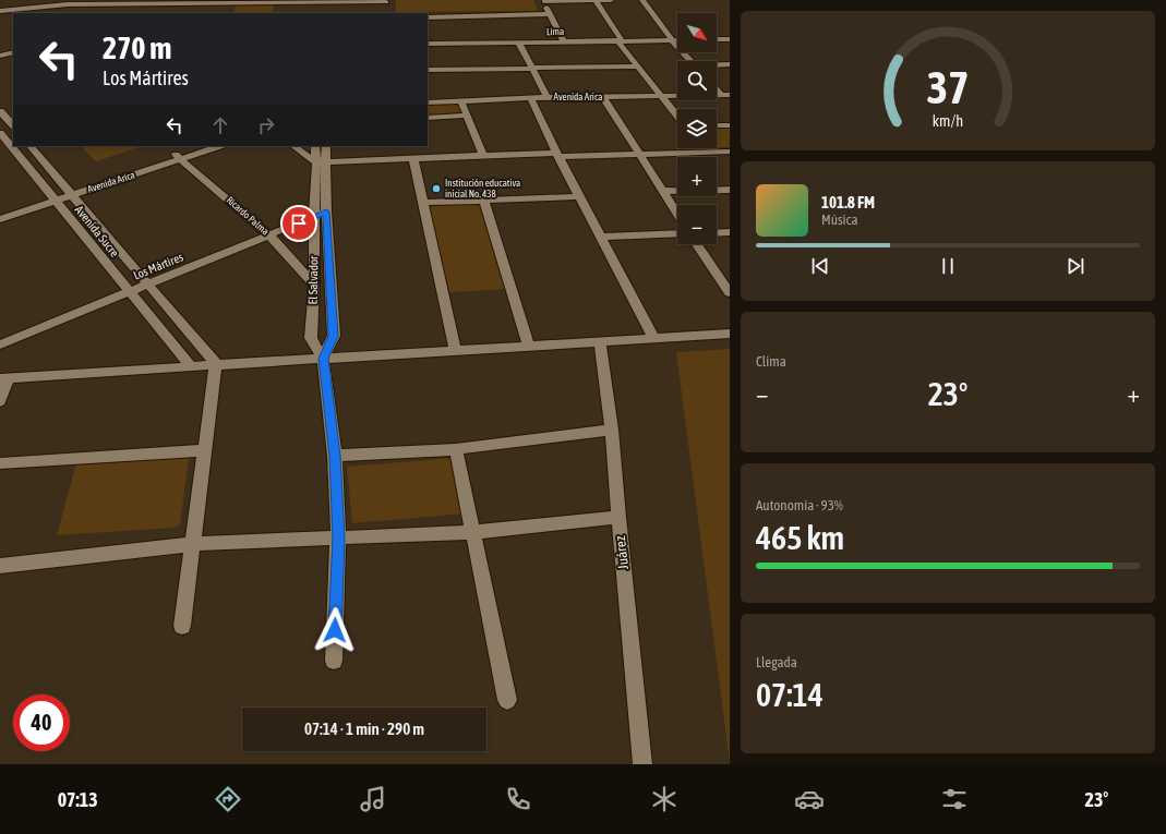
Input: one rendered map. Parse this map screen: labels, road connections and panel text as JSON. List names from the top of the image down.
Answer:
{
  "streets": {
    "street": [
      "Lima",
      "Avenida Arica",
      "Ricardo Palma",
      "Avenida Sucre",
      "Los Mártires",
      "El Salvador",
      "Juárez"
    ]
  },
  "crossings": [
    ["Avenida Arica", "Ricardo Palma"],
    ["Avenida Arica", "Avenida Sucre"],
    ["Ricardo Palma", "Los Mártires"],
    ["Ricardo Palma", "El Salvador"],
    ["Avenida Sucre", "Los Mártires"],
    ["Los Mártires", "El Salvador"]
  ],
  "places": ["Institución educativa inicial No. 438"],
  "north": "bottom right",
  "page": {
    "map_buttons": ["+", "−"],
    "turn": ["270 m", "Los Mártires"],
    "song": ["101.8 FM", "Música"],
    "tile": [
      "Clima",
      ["Autonomía · 93%", "465 km"],
      ["Llegada", "07:14"]
    ],
    "heat": ["−", "23°", "+"],
    "limit": "40",
    "trip": "07:14 · 1 min · 290 m",
    "tabs": ["07:13", "23°"],
    "gauge": ["37", "km/h"]
  }
}
